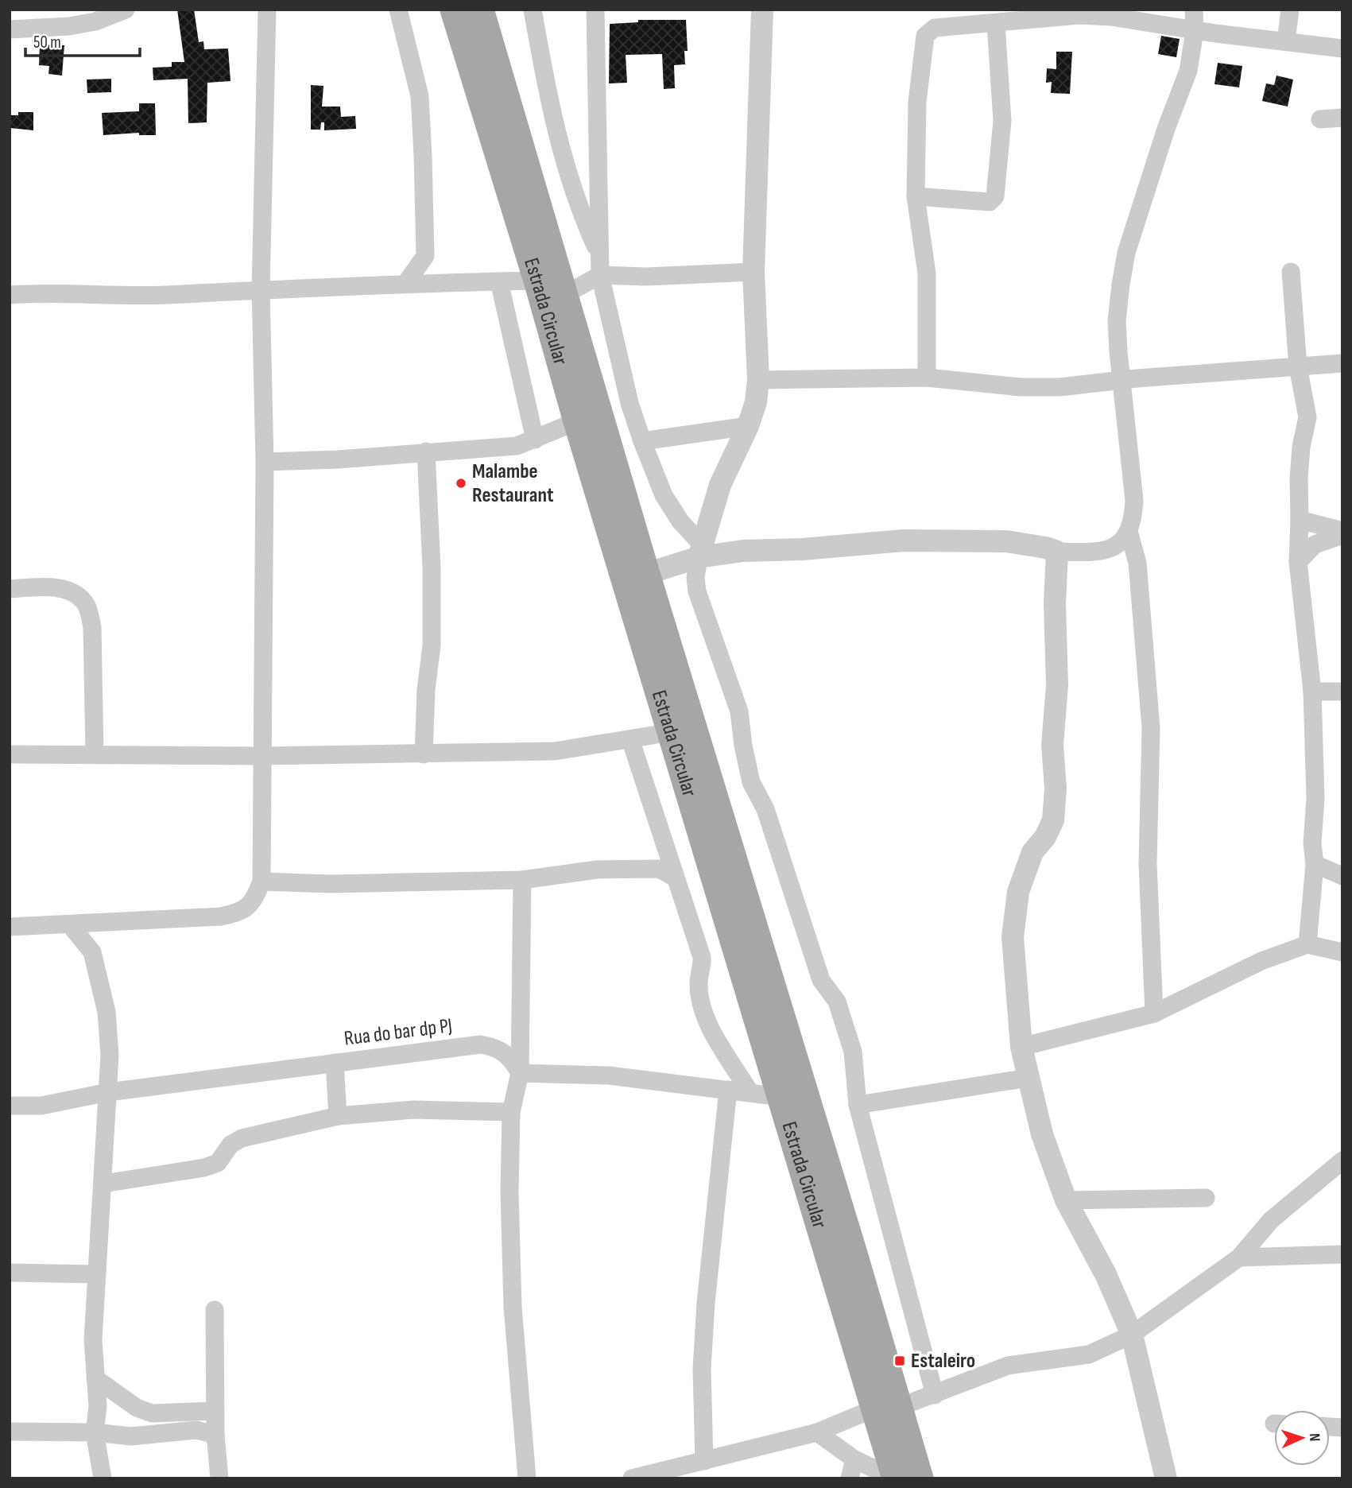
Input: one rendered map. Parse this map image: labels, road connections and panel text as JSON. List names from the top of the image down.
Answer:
{
  "streets": {
    "main road": ["Estrada Circular"],
    "street": ["Rua do bar dp PJ"]
  },
  "places": {
    "other": ["Malambe Restaurant"],
    "transit": ["Estaleiro"]
  },
  "scale_bar": "50 m",
  "north": "right"
}
